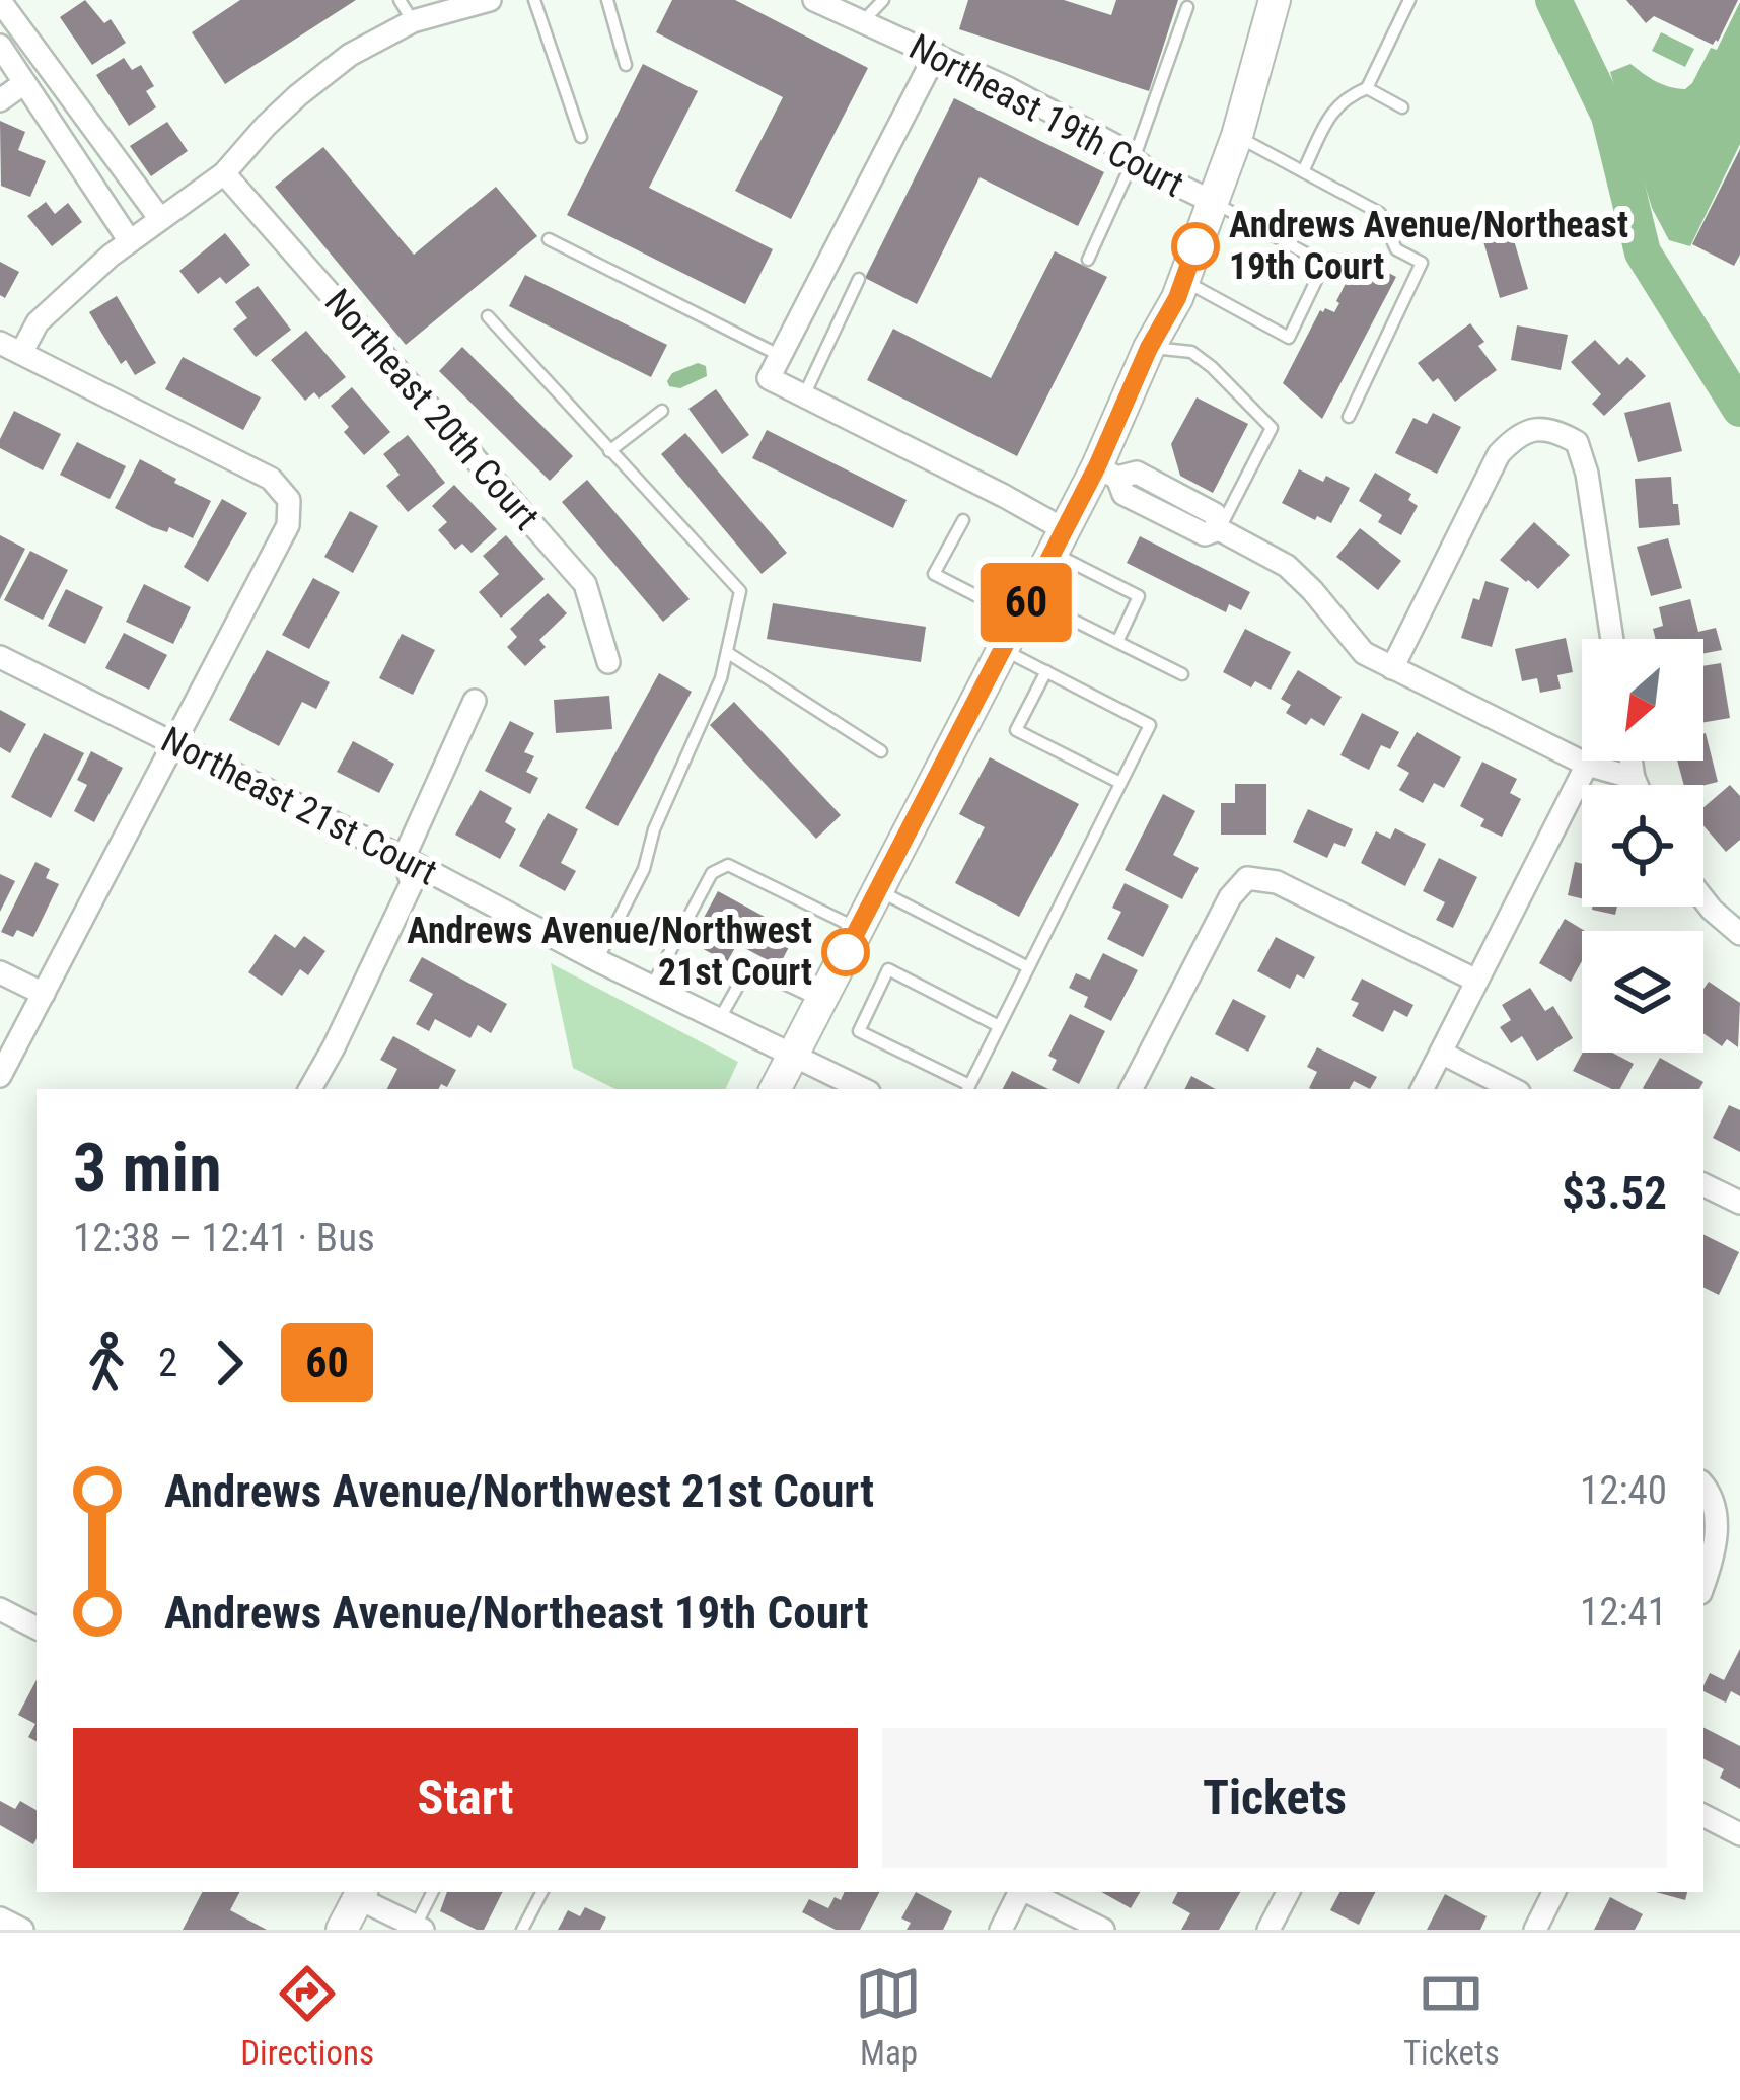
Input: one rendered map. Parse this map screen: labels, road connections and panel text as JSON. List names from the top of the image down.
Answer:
{
  "streets": {
    "street": ["Northeast 19th Court", "Northeast 20th Court", "Northeast 21st Court"]
  },
  "places": ["Andrews Avenue/Northeast 19th Court", "Andrews Avenue/Northwest 21st Court"],
  "lines": ["bus line 60"],
  "north": "bottom left",
  "page": {
    "on_map": "60",
    "heading": ["3 min", "12:38 – 12:41 · Bus", "$3.52"],
    "legs": ["2", "60"],
    "list": [
      {
        "name": "Andrews Avenue/Northwest 21st Court",
        "value": "12:40"
      },
      {
        "name": "Andrews Avenue/Northeast 19th Court",
        "value": "12:41"
      }
    ],
    "buttons": ["Start", "Tickets"],
    "tabs": ["Directions", "Map", "Tickets"]
  }
}
